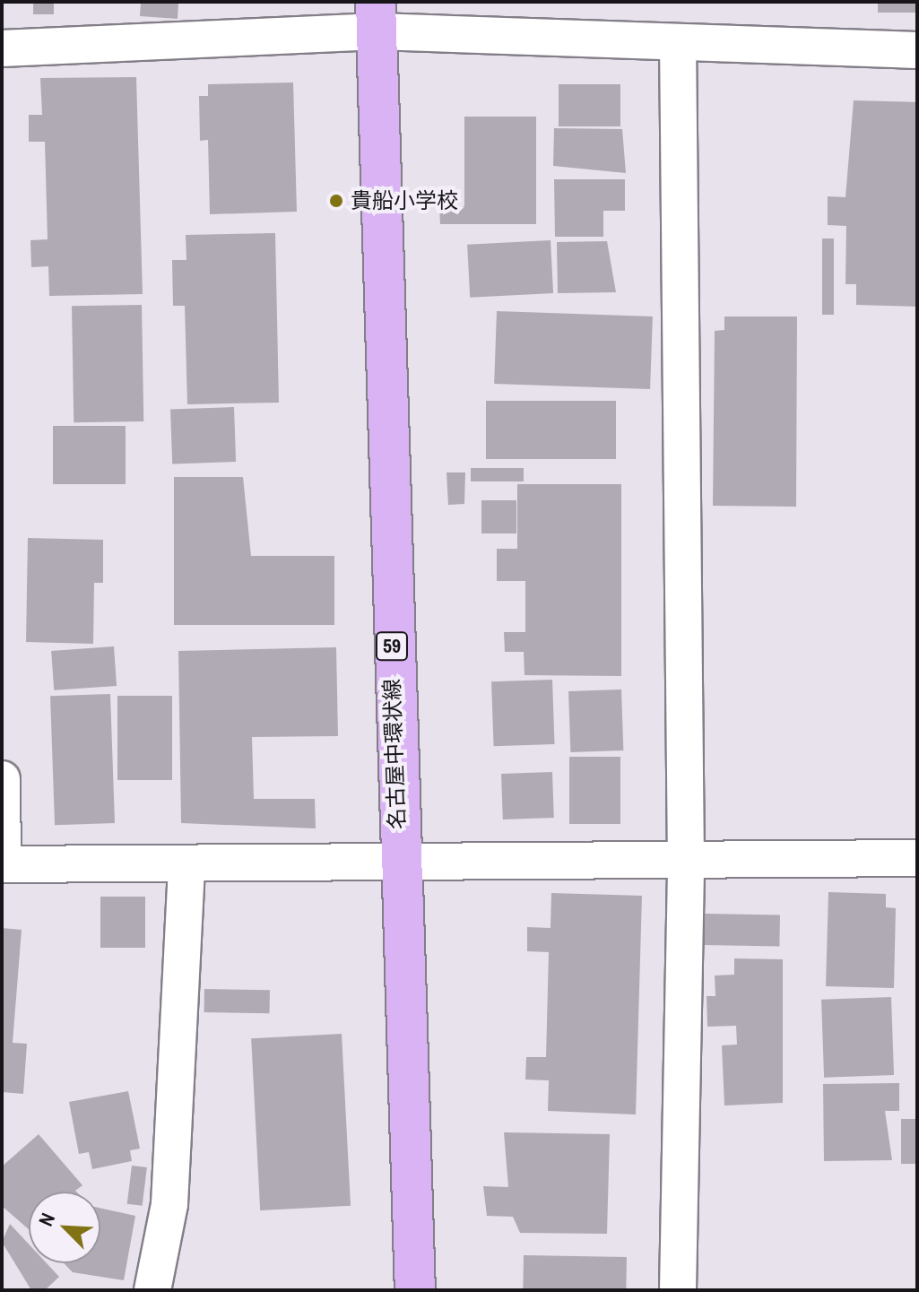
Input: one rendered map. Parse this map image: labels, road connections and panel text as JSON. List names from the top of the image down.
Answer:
{
  "streets": {
    "main road": ["59", "名古屋中環状線"]
  },
  "places": ["貴船小学校"],
  "north": "top left"
}
